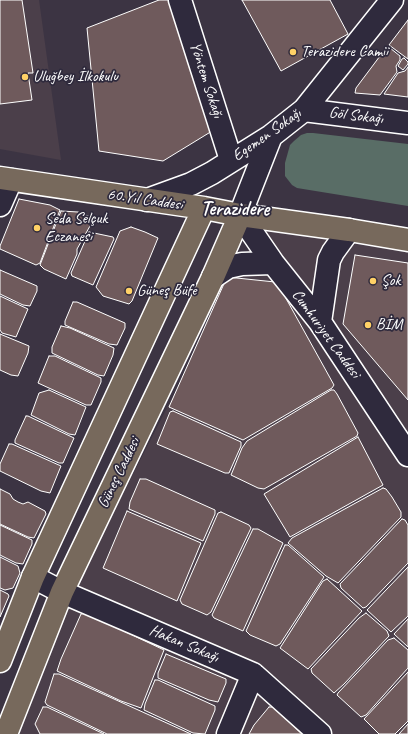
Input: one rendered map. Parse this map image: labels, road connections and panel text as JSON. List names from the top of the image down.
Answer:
{
  "streets": {
    "main road": ["60.Yıl Caddesi", "Güneş Caddesi"],
    "street": [
      "Yöntem Sokağı",
      "Göl Sokağı",
      "Egemen Sokağı",
      "Cumhuriyet Caddesi",
      "Hakan Sokağı"
    ]
  },
  "crossings": [
    ["Yöntem Sokağı", "Egemen Sokağı"],
    ["Göl Sokağı", "Egemen Sokağı"],
    ["Egemen Sokağı", "60.Yıl Caddesi"],
    ["60.Yıl Caddesi", "Cumhuriyet Caddesi"],
    ["60.Yıl Caddesi", "Güneş Caddesi"],
    ["Cumhuriyet Caddesi", "Güneş Caddesi"],
    ["Güneş Caddesi", "Hakan Sokağı"]
  ],
  "districts": ["Terazidere"],
  "places": [
    "Terazidere Camii",
    "Uluğbey İlkokulu",
    "Seda Selçuk Eczanesi",
    "Şok",
    "Güneş Büfe",
    "BİM"
  ]
}
